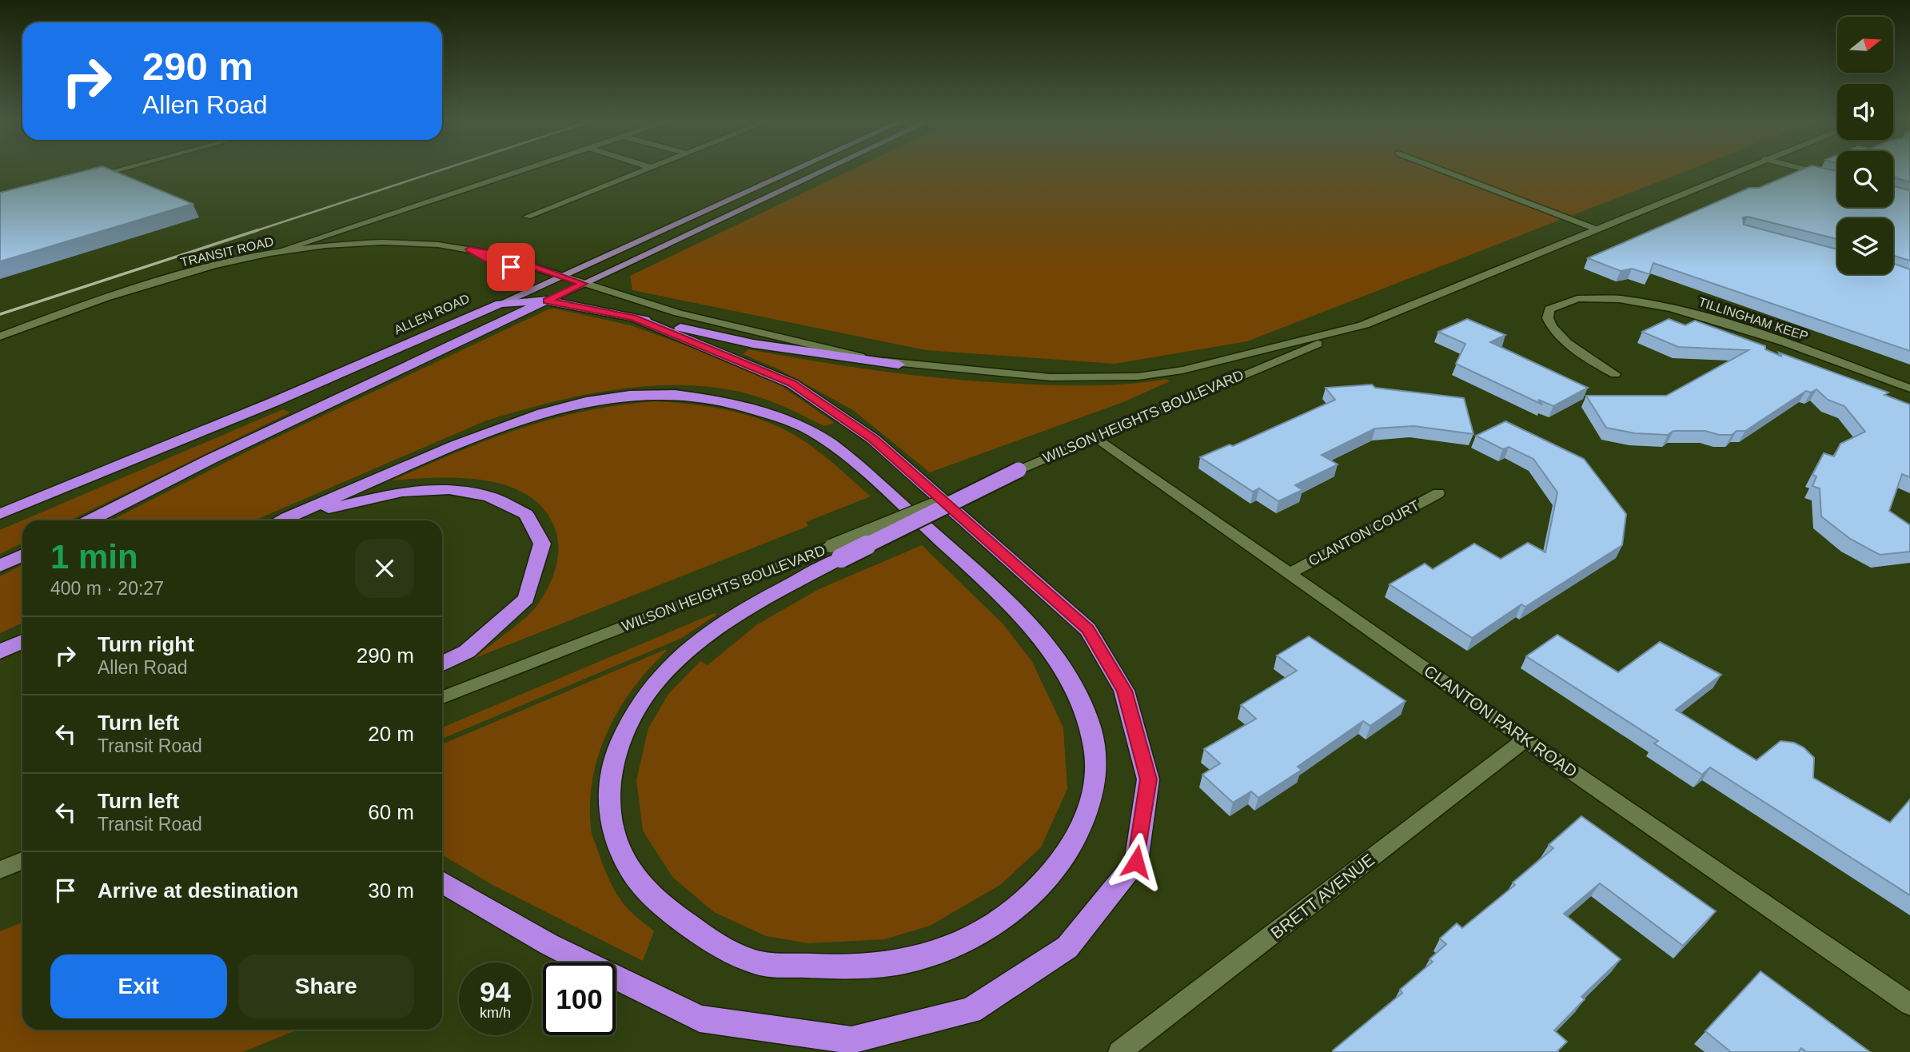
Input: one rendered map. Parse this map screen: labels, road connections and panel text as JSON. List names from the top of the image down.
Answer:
{
  "streets": {
    "highway": ["ALLEN ROAD"],
    "main road": [
      "TRANSIT ROAD",
      "TILLINGHAM KEEP",
      "WILSON HEIGHTS BOULEVARD",
      "CLANTON COURT",
      "CLANTON PARK ROAD",
      "BRETT AVENUE"
    ]
  },
  "crossings": [
    ["TRANSIT ROAD", "ALLEN ROAD"],
    ["TRANSIT ROAD", "WILSON HEIGHTS BOULEVARD"],
    ["WILSON HEIGHTS BOULEVARD", "CLANTON PARK ROAD"],
    ["CLANTON COURT", "CLANTON PARK ROAD"],
    ["CLANTON PARK ROAD", "BRETT AVENUE"]
  ],
  "north": "right",
  "page": {
    "turn": ["290 m", "Allen Road"],
    "heading": ["1 min", "400 m · 20:27"],
    "list": [
      {
        "name": "Turn right",
        "note": "Allen Road",
        "value": "290 m"
      },
      {
        "name": "Turn left",
        "note": "Transit Road",
        "value": "20 m"
      },
      {
        "name": "Turn left",
        "note": "Transit Road",
        "value": "60 m"
      },
      {
        "name": "Arrive at destination",
        "value": "30 m"
      }
    ],
    "buttons": ["Exit", "Share"],
    "speed": "94 km/h",
    "limit": "100"
  }
}
